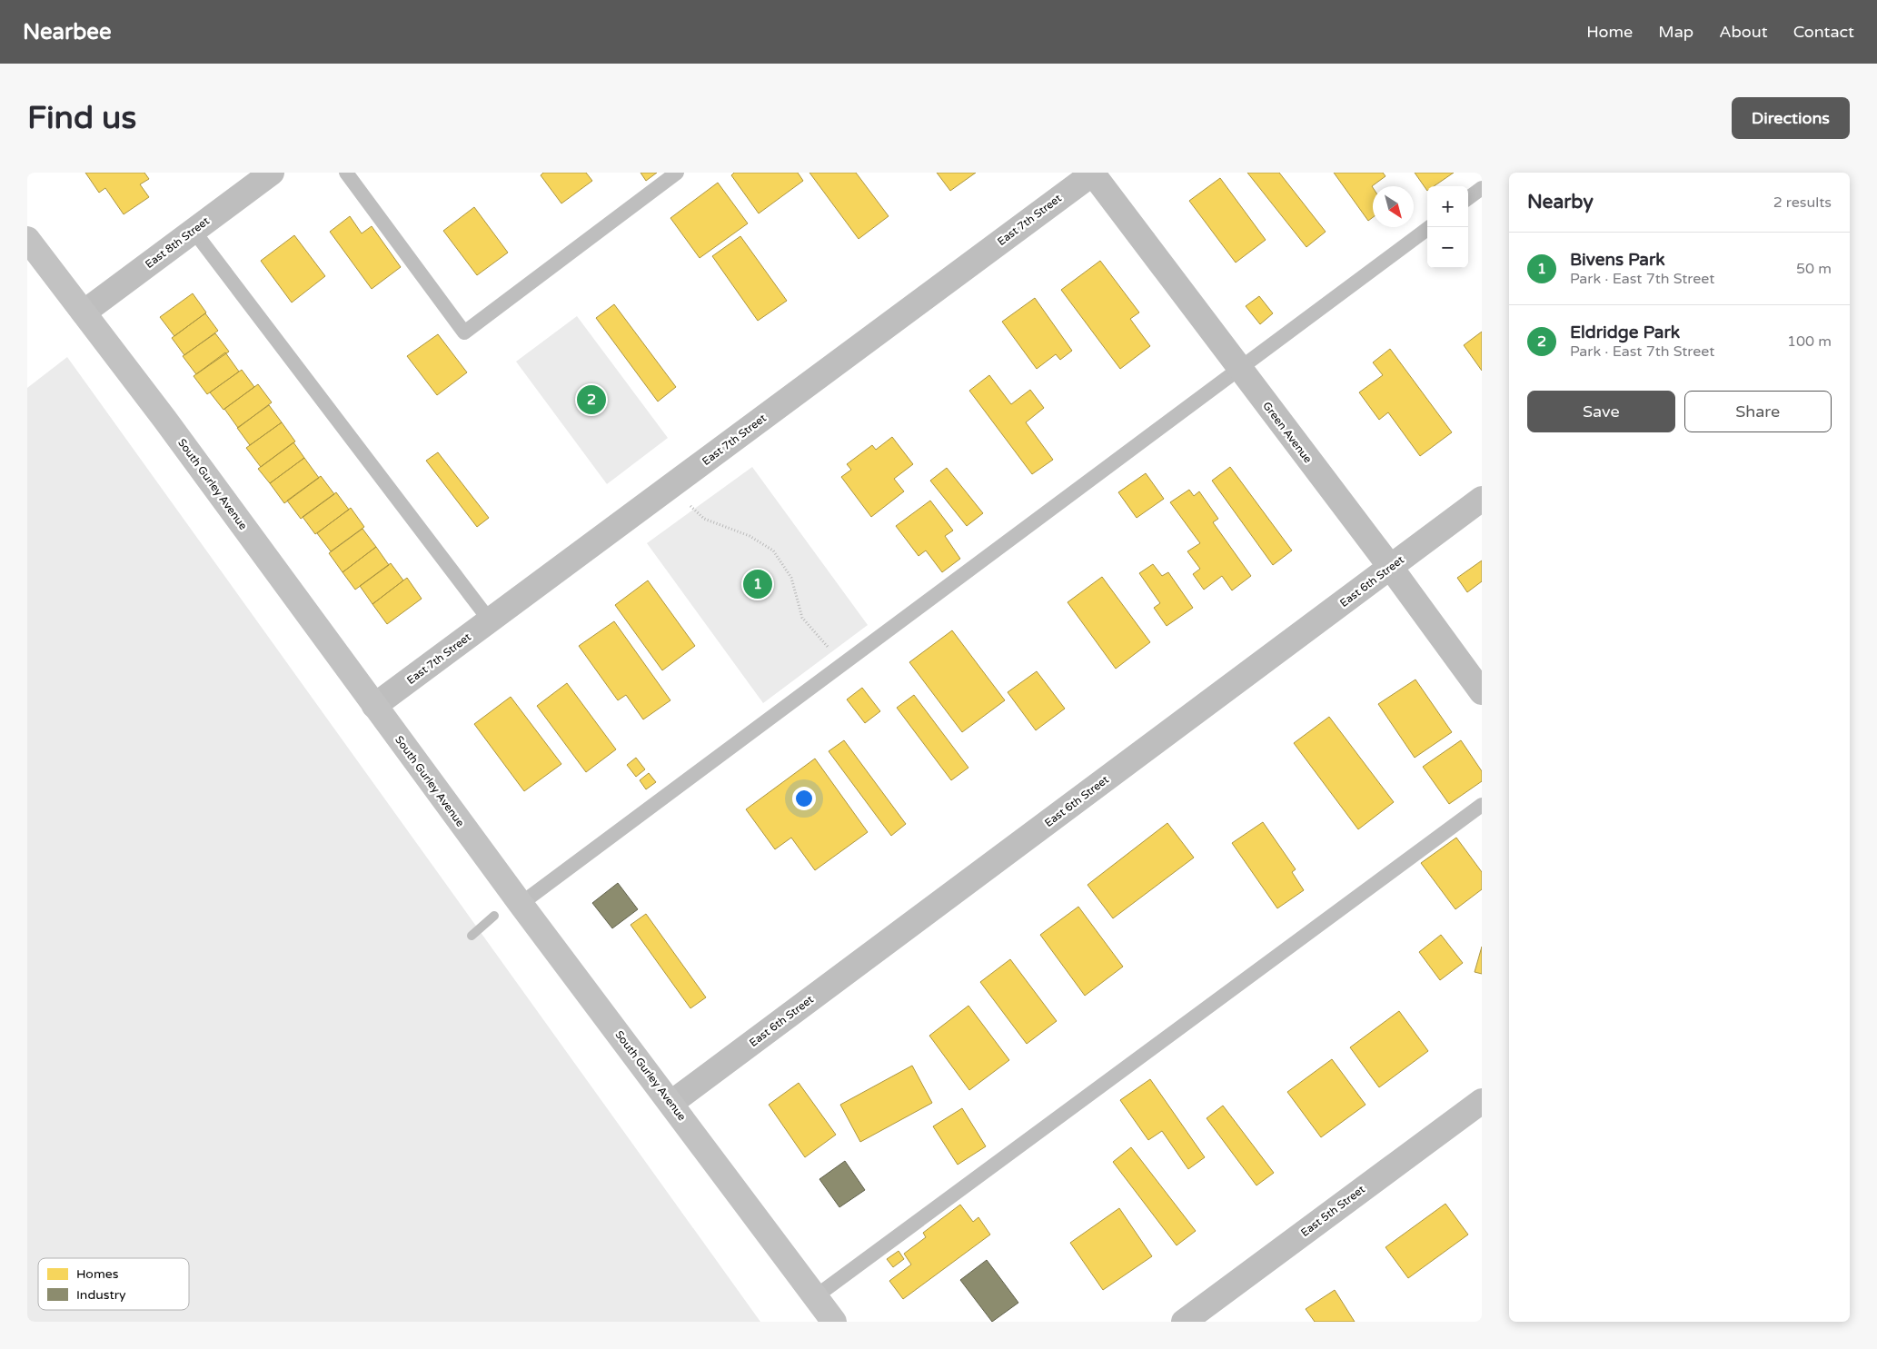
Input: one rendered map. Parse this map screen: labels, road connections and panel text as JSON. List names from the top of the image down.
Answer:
{
  "streets": {
    "street": [
      "East 7th Street",
      "East 8th Street",
      "Green Avenue",
      "South Gurley Avenue",
      "East 6th Street",
      "East 5th Street"
    ]
  },
  "crossings": [
    ["East 7th Street", "Green Avenue"],
    ["East 7th Street", "South Gurley Avenue"],
    ["East 8th Street", "South Gurley Avenue"],
    ["Green Avenue", "East 6th Street"],
    ["South Gurley Avenue", "East 6th Street"]
  ],
  "legend": ["Homes", "Industry"],
  "north": "bottom right",
  "page": {
    "header": "Nearbee",
    "nav": [
      "Home",
      "Map",
      "About",
      "Contact"
    ],
    "buttons": [
      "Directions",
      ["Save", "Share"]
    ],
    "title": "Find us",
    "heading": ["Nearby", "2 results"],
    "map_buttons": ["+", "−"],
    "list": [
      {
        "mark": "1",
        "name": "Bivens Park",
        "note": "Park · East 7th Street",
        "value": "50 m"
      },
      {
        "mark": "2",
        "name": "Eldridge Park",
        "note": "Park · East 7th Street",
        "value": "100 m"
      }
    ],
    "pins": ["2", "1"]
  }
}
